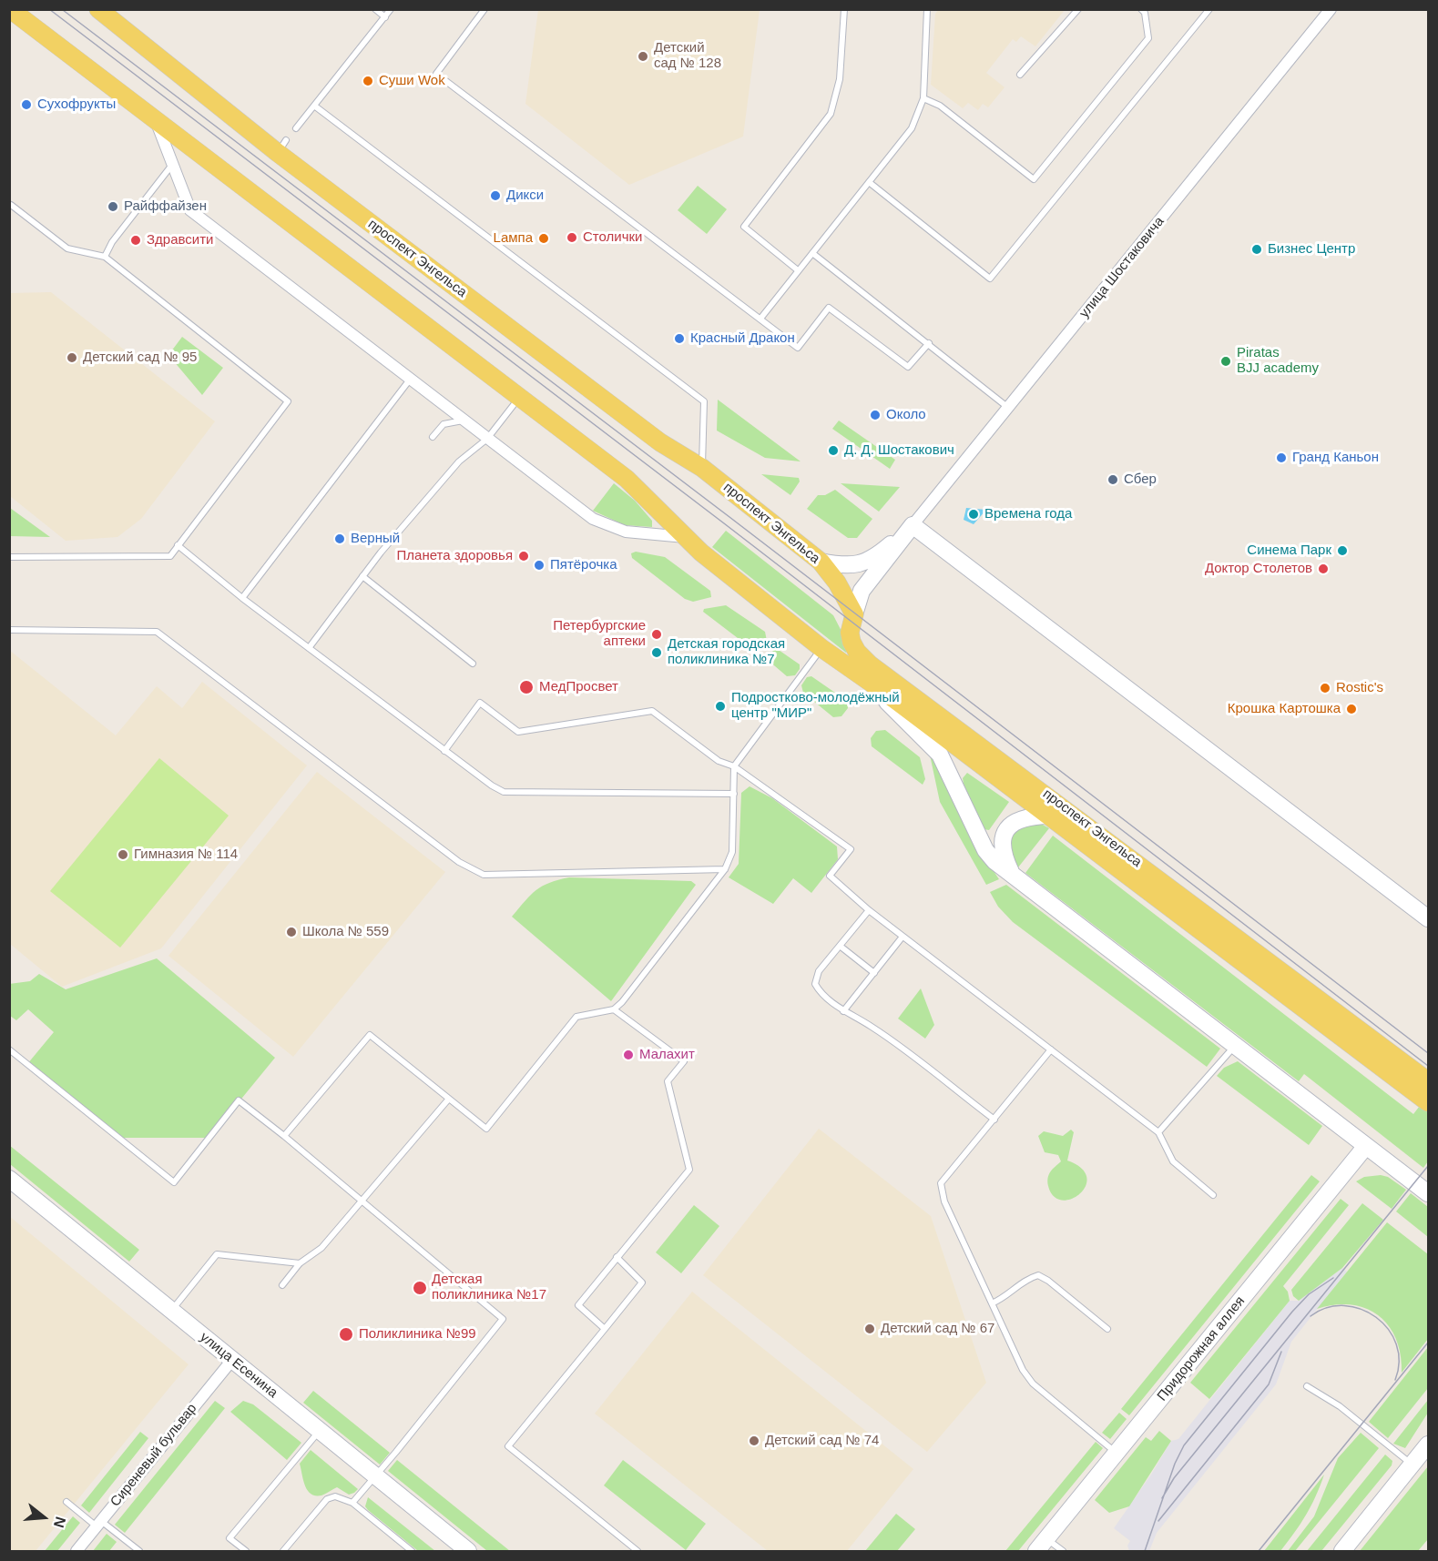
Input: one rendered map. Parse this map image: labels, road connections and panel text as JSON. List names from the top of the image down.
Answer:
{
  "streets": {
    "main road": [
      "проспект Энгельса",
      "улица Шостаковича",
      "Придорожная аллея",
      "улица Есенина"
    ],
    "street": ["Сиреневый бульвар"]
  },
  "crossings": [
    ["проспект Энгельса", "улица Шостаковича"],
    ["проспект Энгельса", "Придорожная аллея"],
    ["улица Есенина", "Сиреневый бульвар"]
  ],
  "places": [
    "Детский сад № 128",
    "Суши Wok",
    "Сухофрукты",
    "Дикси",
    "Райффайзен",
    "Столички",
    "Lампа",
    "Здравсити",
    "Бизнес Центр",
    "Красный Дракон",
    "Детский сад № 95",
    "Piratas BJJ academy",
    "Около",
    "Д. Д. Шостакович",
    "Гранд Каньон",
    "Сбер",
    "Времена года",
    "Верный",
    "Синема Парк",
    "Планета здоровья",
    "Пятёрочка",
    "Доктор Столетов",
    "Петербургские аптеки",
    "Детская городская поликлиника №7",
    "МедПросвет",
    "Rostic's",
    "Подростково-молодёжный центр \"МИР\"",
    "Крошка Картошка",
    "Гимназия № 114",
    "Школа № 559",
    "Малахит",
    "Детская поликлиника №17",
    "Детский сад № 67",
    "Поликлиника №99",
    "Детский сад № 74"
  ],
  "north": "right"
}
